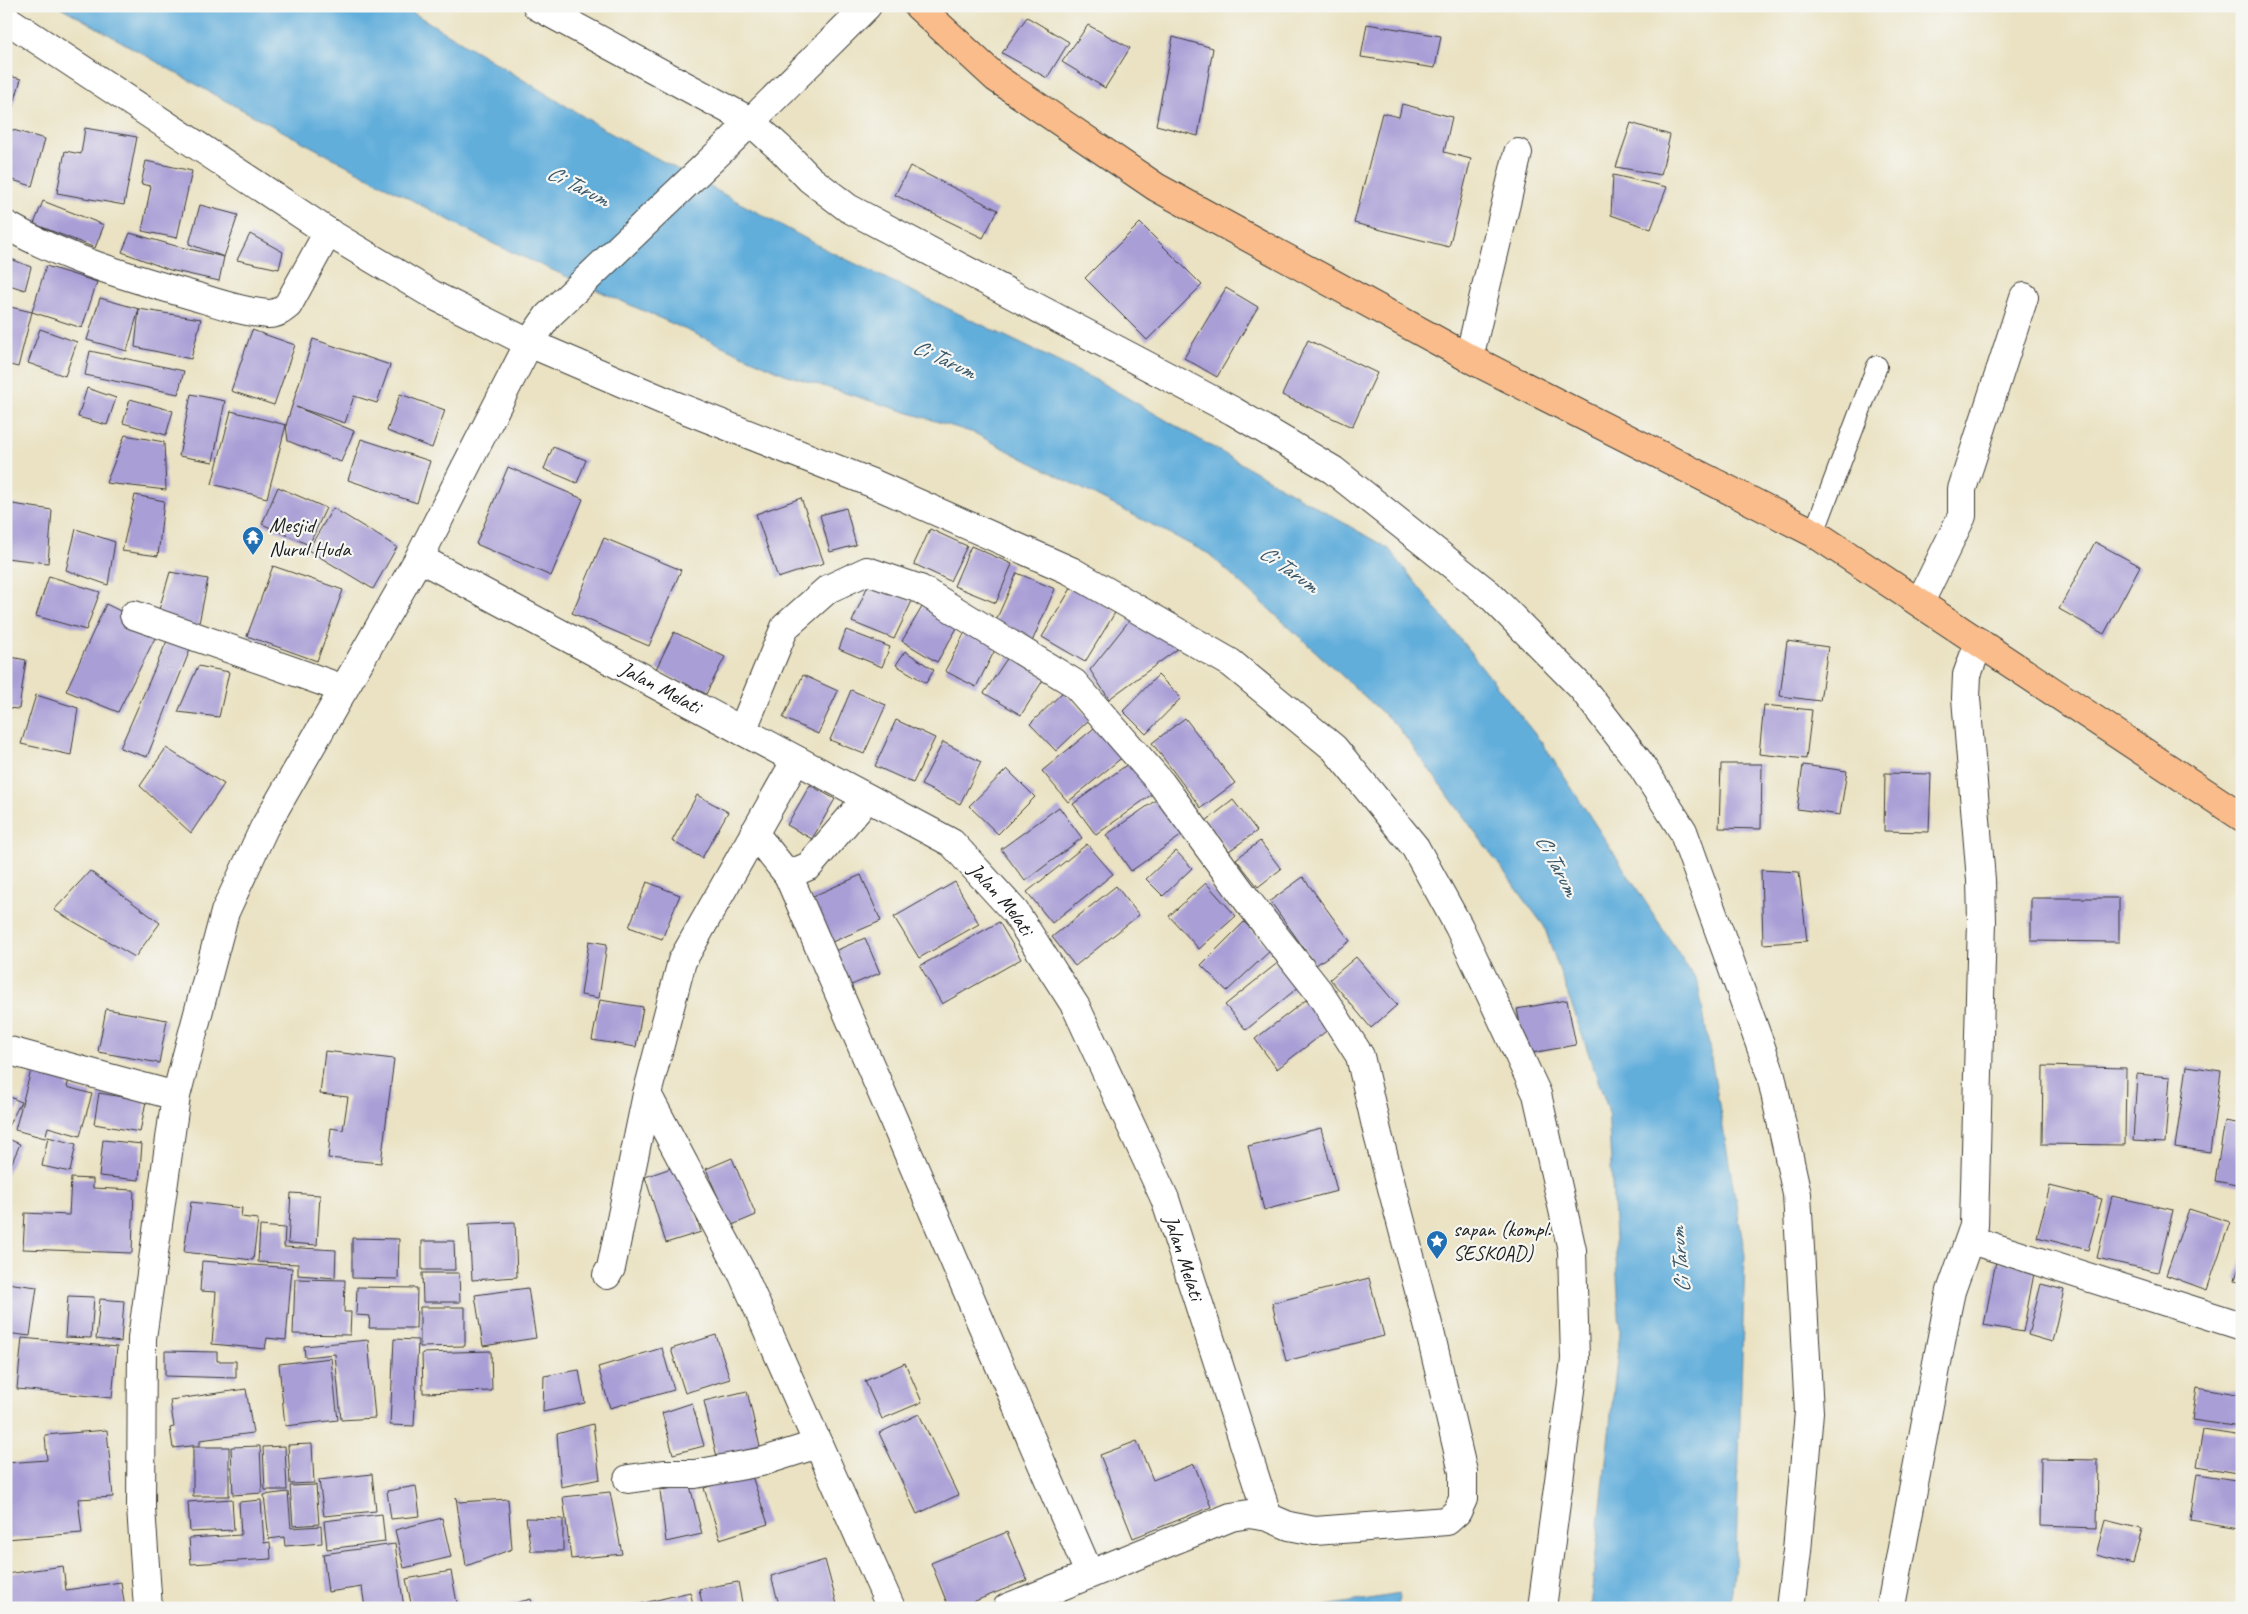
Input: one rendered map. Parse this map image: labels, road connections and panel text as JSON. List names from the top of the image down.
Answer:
{
  "streets": {
    "street": ["Jalan Melati"]
  },
  "water": ["Ci Tarum"],
  "places": {
    "temple": ["Mesjid Nurul Huda"],
    "place": ["sapan (kompl. SESKOAD)"]
  }
}
